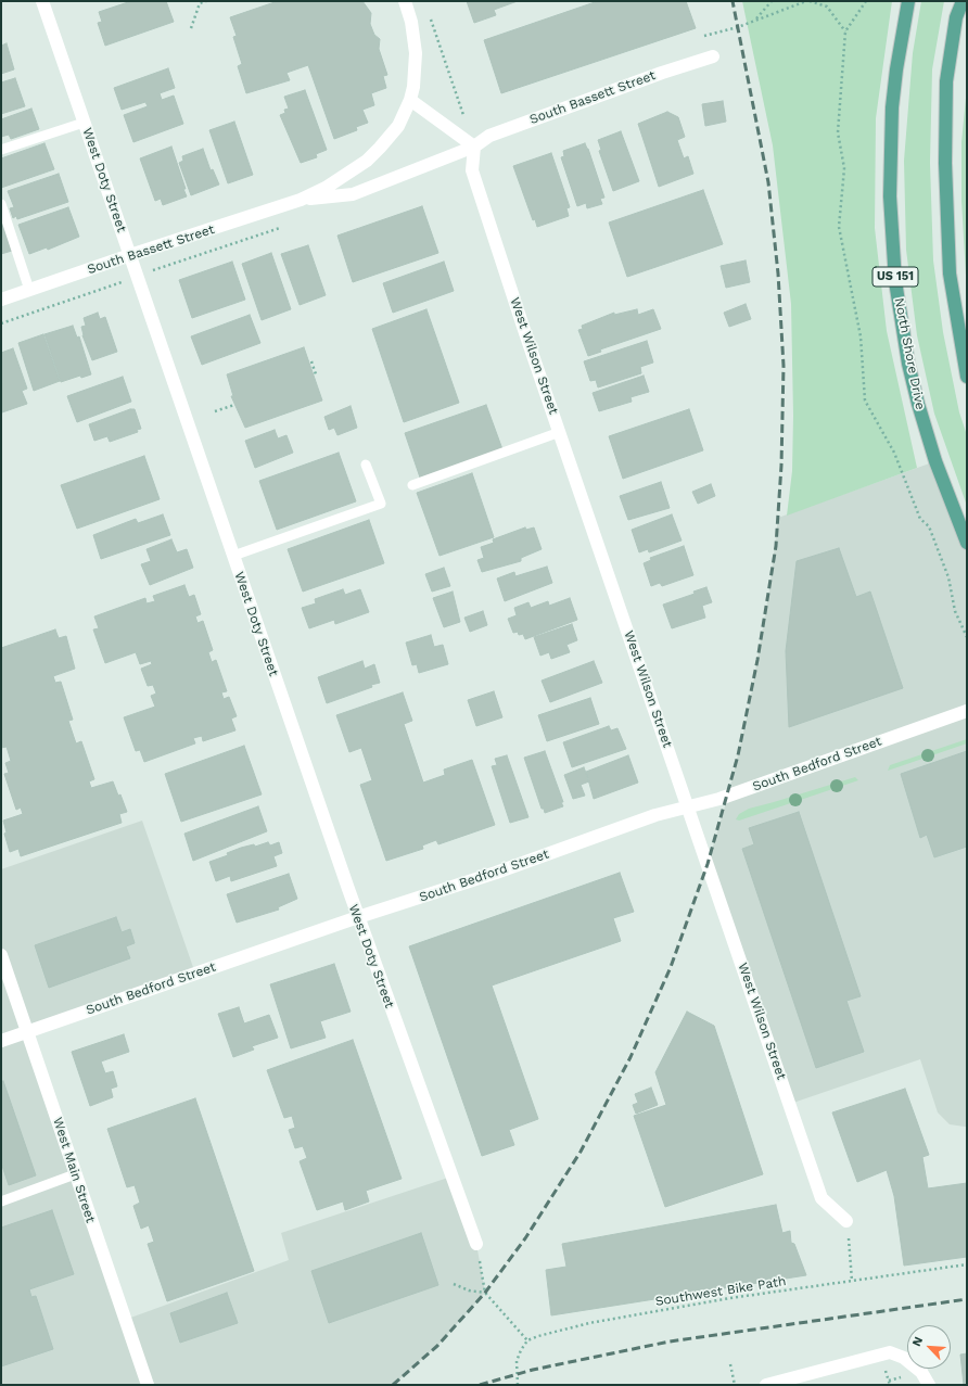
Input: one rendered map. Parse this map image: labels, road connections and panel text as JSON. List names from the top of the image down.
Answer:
{
  "streets": {
    "main road": ["US 151", "North Shore Drive"],
    "street": [
      "South Bassett Street",
      "West Doty Street",
      "West Wilson Street",
      "South Bedford Street",
      "West Main Street"
    ],
    "path": ["Southwest Bike Path"]
  },
  "crossings": [
    ["South Bassett Street", "West Doty Street"],
    ["South Bassett Street", "West Wilson Street"],
    ["West Doty Street", "South Bedford Street"],
    ["West Wilson Street", "South Bedford Street"],
    ["South Bedford Street", "West Main Street"]
  ],
  "north": "top left"
}
